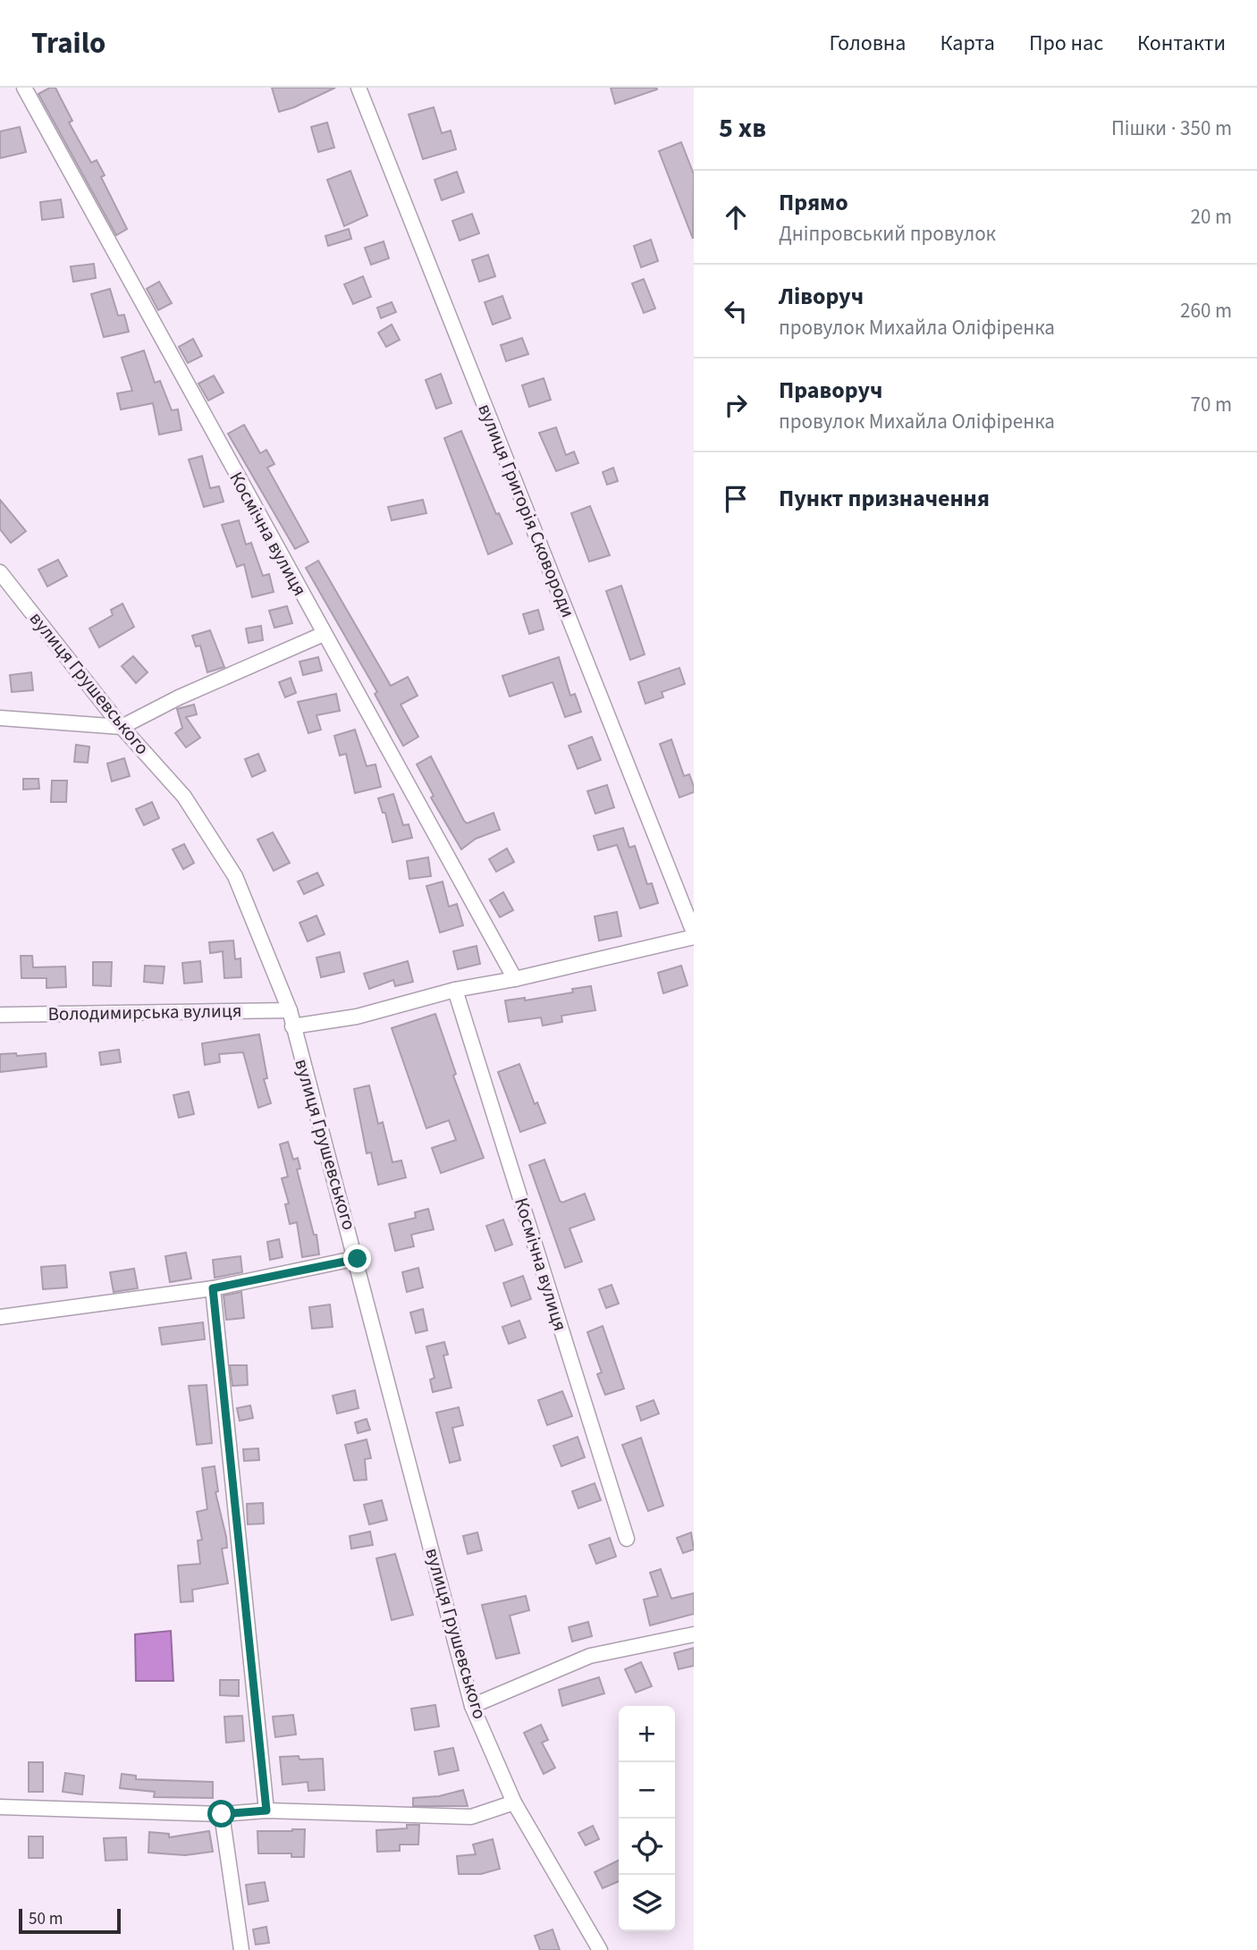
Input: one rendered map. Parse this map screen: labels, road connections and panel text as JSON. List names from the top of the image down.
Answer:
{
  "streets": {
    "street": [
      "вулиця Григорія Сковороди",
      "Космічна вулиця",
      "вулиця Грушевського",
      "Володимирська вулиця"
    ]
  },
  "crossings": [
    ["вулиця Грушевського", "Володимирська вулиця"]
  ],
  "scale_bar": "50 m",
  "page": {
    "header": "Trailo",
    "nav": [
      "Головна",
      "Карта",
      "Про нас",
      "Контакти"
    ],
    "heading": ["5 хв", "Пішки · 350 m"],
    "list": [
      ["Прямо", "Дніпровський провулок", "20 m"],
      ["Ліворуч", "провулок Михайла Оліфіренка", "260 m"],
      ["Праворуч", "провулок Михайла Оліфіренка", "70 m"],
      "Пункт призначення"
    ],
    "map_buttons": ["+", "−"],
    "scale": "50 m"
  }
}
